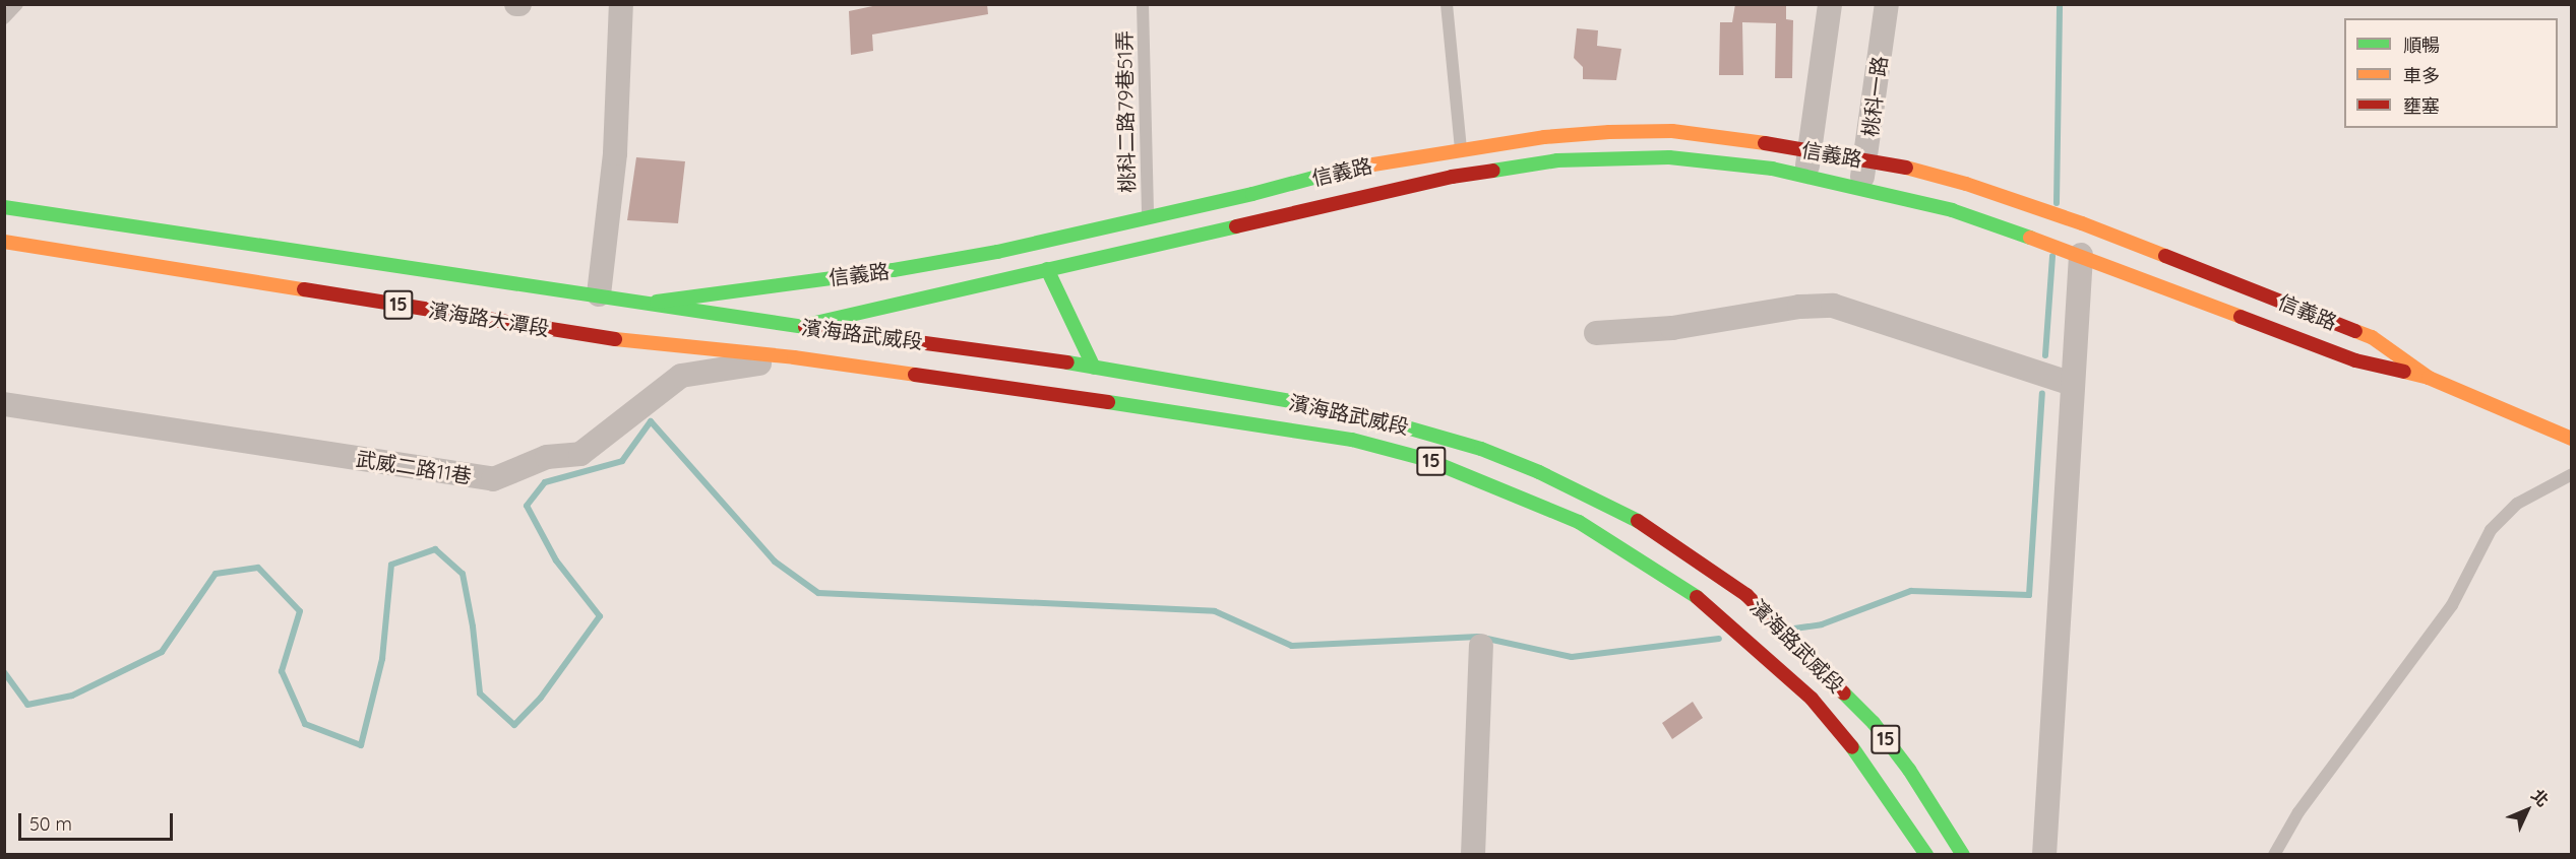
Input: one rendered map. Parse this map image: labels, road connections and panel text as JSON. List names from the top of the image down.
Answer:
{
  "streets": {
    "main road": [
      "信義路",
      "15",
      "濱海路大潭段",
      "濱海路武威段"
    ],
    "street": ["桃科一路", "武威二路11巷"],
    "lane": ["桃科二路79巷51弄"]
  },
  "crossings": [
    ["桃科一路", "信義路"],
    ["桃科二路79巷51弄", "信義路"],
    ["信義路", "濱海路大潭段"],
    ["信義路", "濱海路武威段"],
    ["信義路", "武威二路11巷"],
    ["濱海路大潭段", "濱海路武威段"],
    ["濱海路大潭段", "武威二路11巷"],
    ["濱海路武威段", "武威二路11巷"]
  ],
  "legend": ["順暢", "車多", "壅塞"],
  "scale_bar": "50 m",
  "north": "top right"
}
